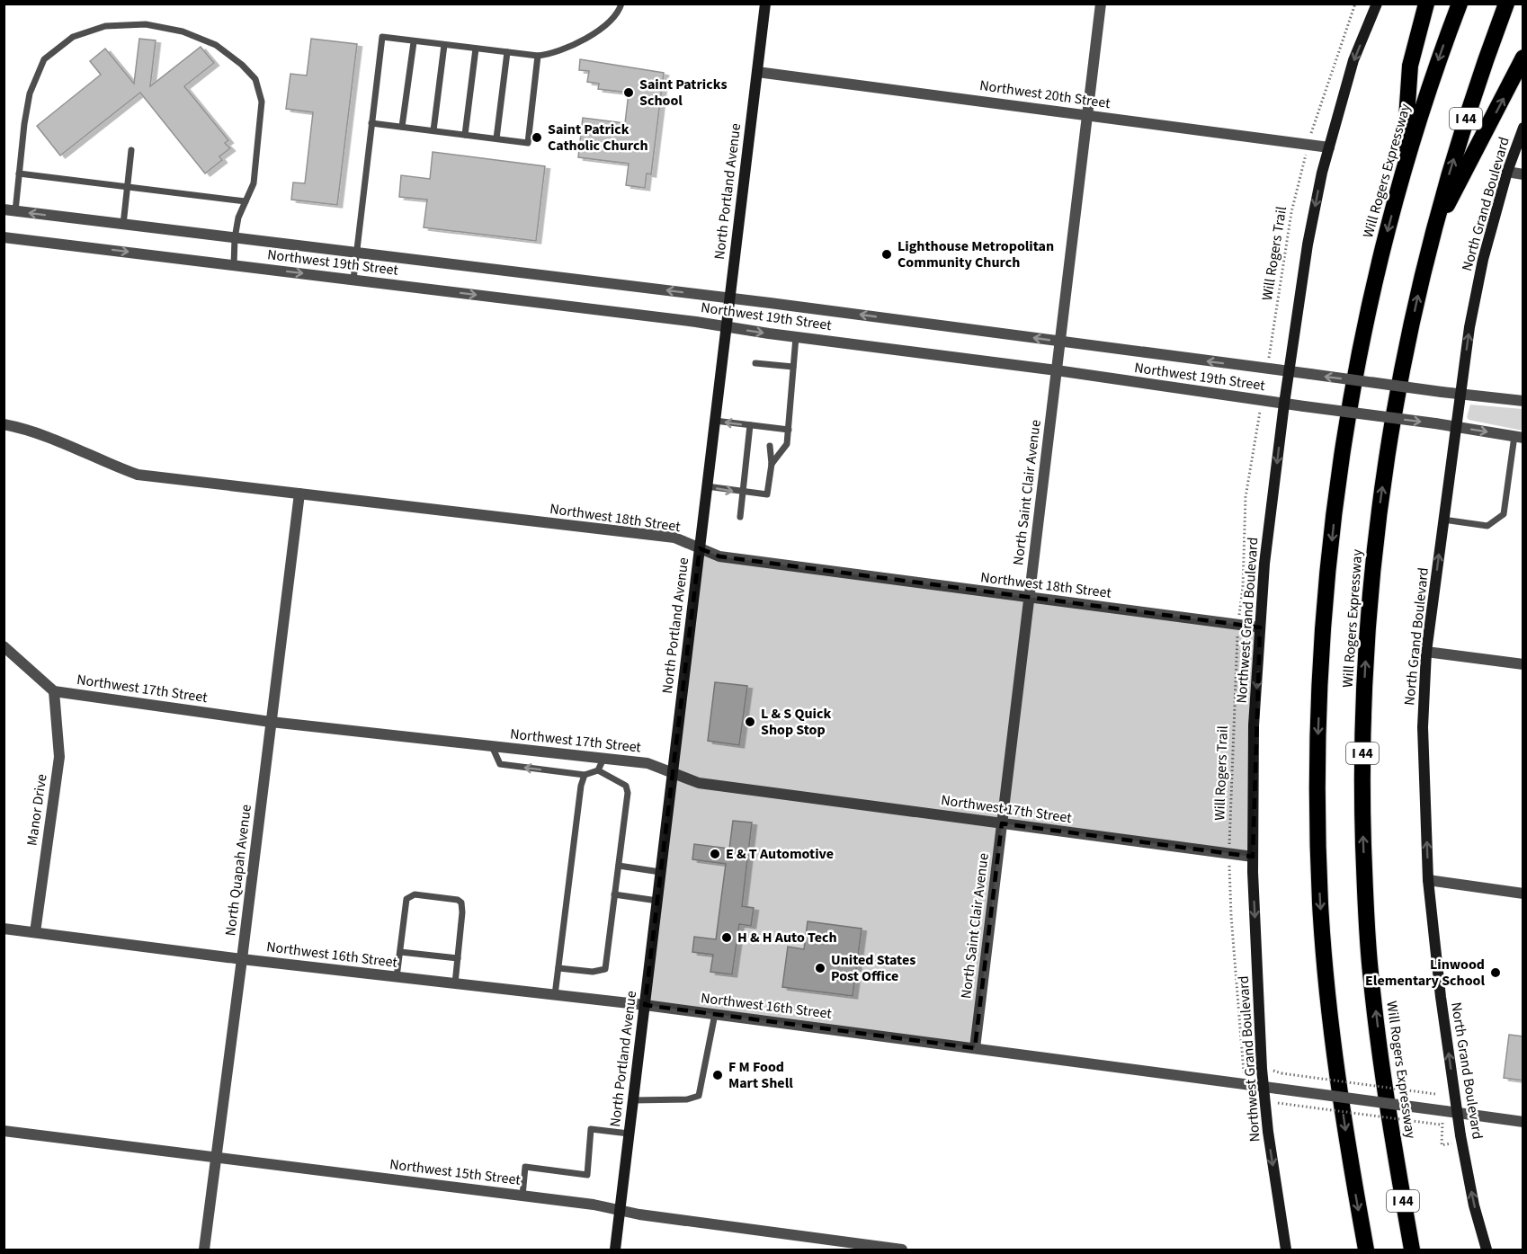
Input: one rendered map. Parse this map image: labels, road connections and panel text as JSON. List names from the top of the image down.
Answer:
{
  "streets": {
    "highway": ["I 44", "Will Rogers Expressway"],
    "main road": ["North Portland Avenue", "North Grand Boulevard", "Northwest Grand Boulevard"],
    "street": [
      "Northwest 20th Street",
      "Northwest 19th Street",
      "North Saint Clair Avenue",
      "Northwest 18th Street",
      "Northwest 17th Street",
      "Manor Drive",
      "North Quapah Avenue",
      "Northwest 16th Street",
      "Northwest 15th Street"
    ],
    "path": ["Will Rogers Trail"]
  },
  "crossings": [
    ["Northwest 20th Street", "North Portland Avenue"],
    ["Northwest 20th Street", "North Saint Clair Avenue"],
    ["Northwest 20th Street", "Northwest Grand Boulevard"],
    ["North Portland Avenue", "Northwest 19th Street"],
    ["North Portland Avenue", "Northwest 18th Street"],
    ["North Portland Avenue", "Northwest 17th Street"],
    ["North Portland Avenue", "Northwest 16th Street"],
    ["North Portland Avenue", "Northwest 15th Street"],
    ["North Grand Boulevard", "Northwest 19th Street"],
    ["North Grand Boulevard", "Northwest 16th Street"],
    ["Northwest 19th Street", "North Saint Clair Avenue"],
    ["Northwest 19th Street", "Northwest Grand Boulevard"],
    ["North Saint Clair Avenue", "Northwest 18th Street"],
    ["North Saint Clair Avenue", "Northwest 17th Street"],
    ["North Saint Clair Avenue", "Northwest 16th Street"],
    ["Northwest 18th Street", "Northwest Grand Boulevard"],
    ["Northwest 18th Street", "North Quapah Avenue"],
    ["Northwest Grand Boulevard", "Northwest 17th Street"],
    ["Northwest Grand Boulevard", "Northwest 16th Street"],
    ["Northwest 17th Street", "Manor Drive"],
    ["Northwest 17th Street", "North Quapah Avenue"],
    ["Manor Drive", "Northwest 16th Street"],
    ["North Quapah Avenue", "Northwest 16th Street"],
    ["North Quapah Avenue", "Northwest 15th Street"]
  ],
  "one_way": ["North Grand Boulevard", "Northwest Grand Boulevard"],
  "places": [
    "Saint Patricks School",
    "Saint Patrick Catholic Church",
    "Lighthouse Metropolitan Community Church",
    "L & S Quick Shop Stop",
    "E & T Automotive",
    "H & H Auto Tech",
    "United States Post Office",
    "Linwood Elementary School",
    "F M Food Mart Shell"
  ]
}
